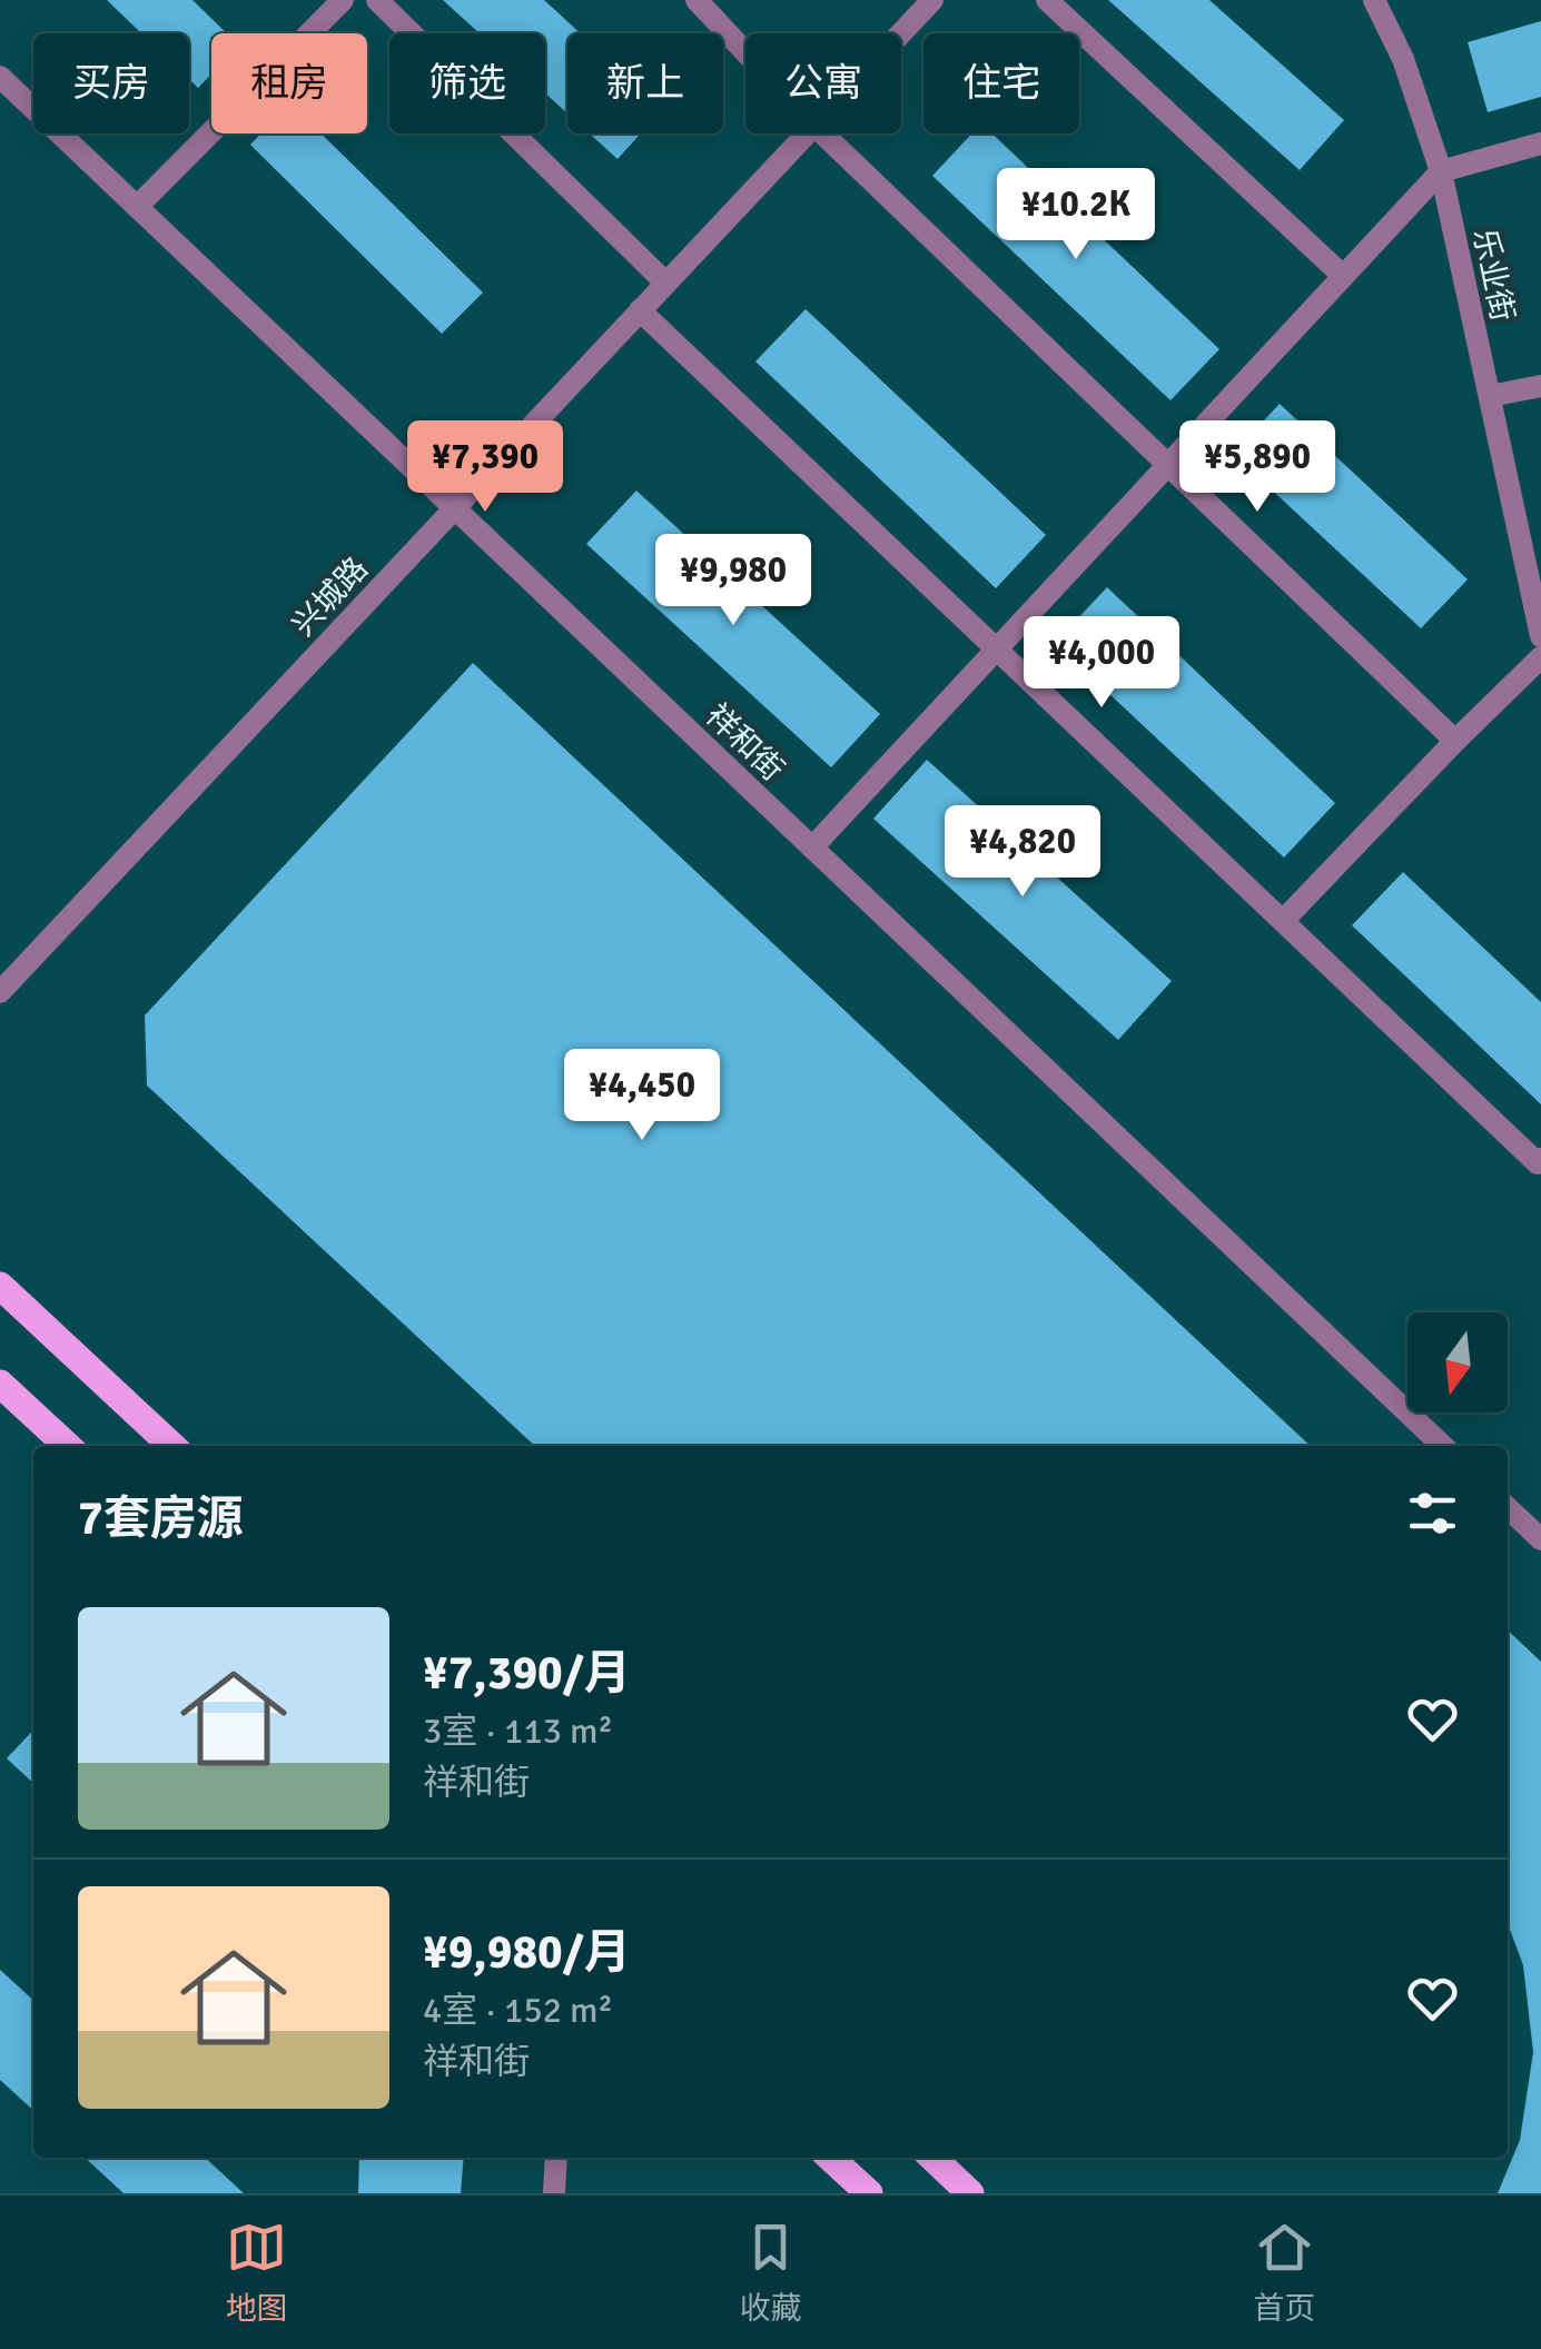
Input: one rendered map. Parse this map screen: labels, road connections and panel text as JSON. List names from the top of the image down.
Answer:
{
  "streets": {
    "street": ["乐业街", "兴城路", "祥和街"]
  },
  "crossings": [
    ["兴城路", "祥和街"]
  ],
  "north": "bottom",
  "page": {
    "chip": [
      "买房",
      "租房",
      "筛选",
      "新上",
      "公寓",
      "住宅"
    ],
    "price": [
      "¥10.2K",
      "¥7,390",
      "¥5,890",
      "¥9,980",
      "¥4,000",
      "¥4,820",
      "¥4,450"
    ],
    "heading": "7套房源",
    "list": [
      {
        "name": "¥7,390/月",
        "note": "3室 · 113 m² · 祥和街"
      },
      {
        "name": "¥9,980/月",
        "note": "4室 · 152 m² · 祥和街"
      }
    ],
    "tabs": ["地图", "收藏", "首页"]
  }
}
